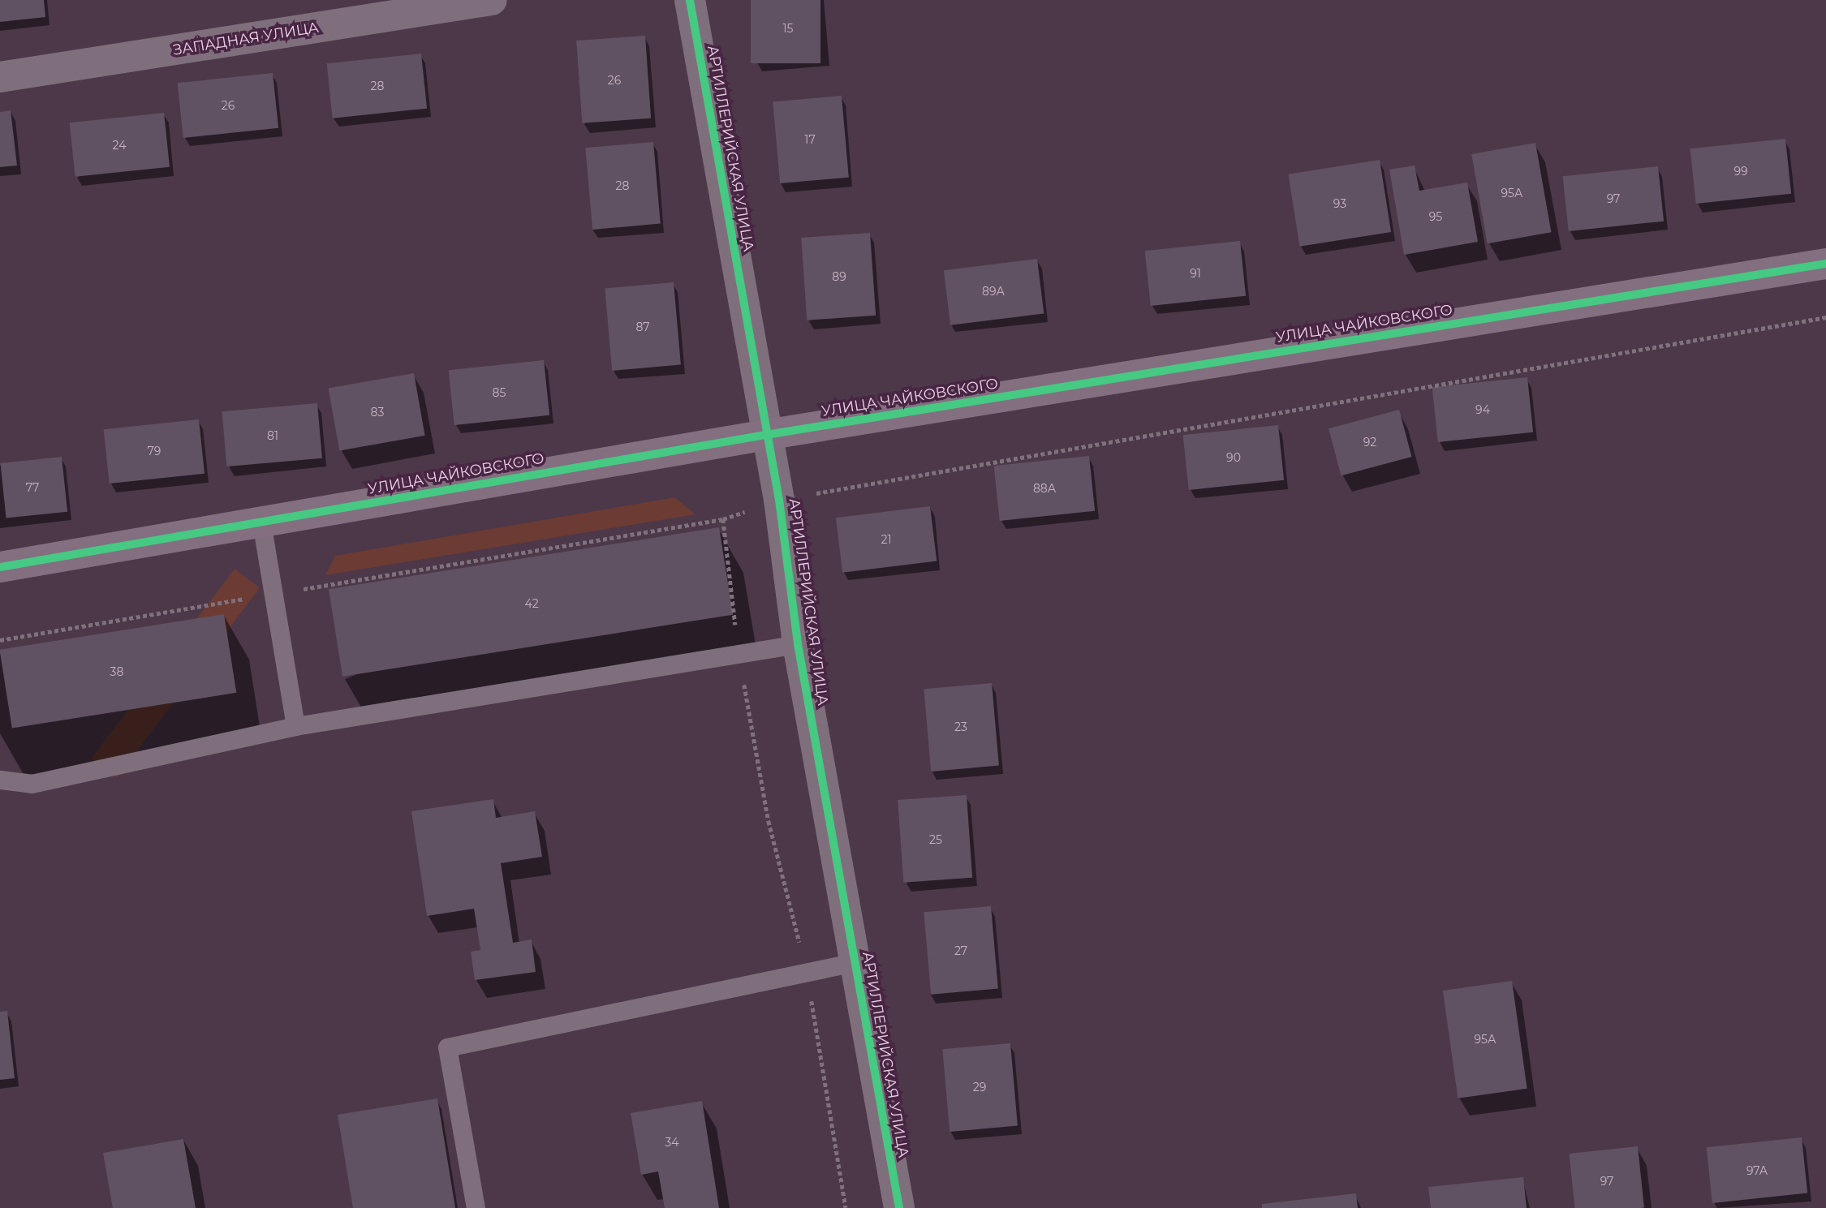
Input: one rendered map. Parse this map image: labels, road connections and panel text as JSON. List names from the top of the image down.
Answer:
{
  "streets": {
    "street": ["ЗАПАДНАЯ УЛИЦА", "АРТИЛЛЕРИЙСКАЯ УЛИЦА", "УЛИЦА ЧАЙКОВСКОГО"]
  },
  "crossings": [
    ["АРТИЛЛЕРИЙСКАЯ УЛИЦА", "УЛИЦА ЧАЙКОВСКОГО"]
  ],
  "house_numbers": [
    "15",
    "26",
    "28",
    "26",
    "17",
    "24",
    "99",
    "28",
    "95А",
    "97",
    "93",
    "95",
    "91",
    "89",
    "89А",
    "87",
    "85",
    "94",
    "83",
    "81",
    "92",
    "79",
    "90",
    "77",
    "88А",
    "21",
    "42",
    "38",
    "23",
    "25",
    "27",
    "95А",
    "29",
    "34",
    "97А",
    "97"
  ]
}
